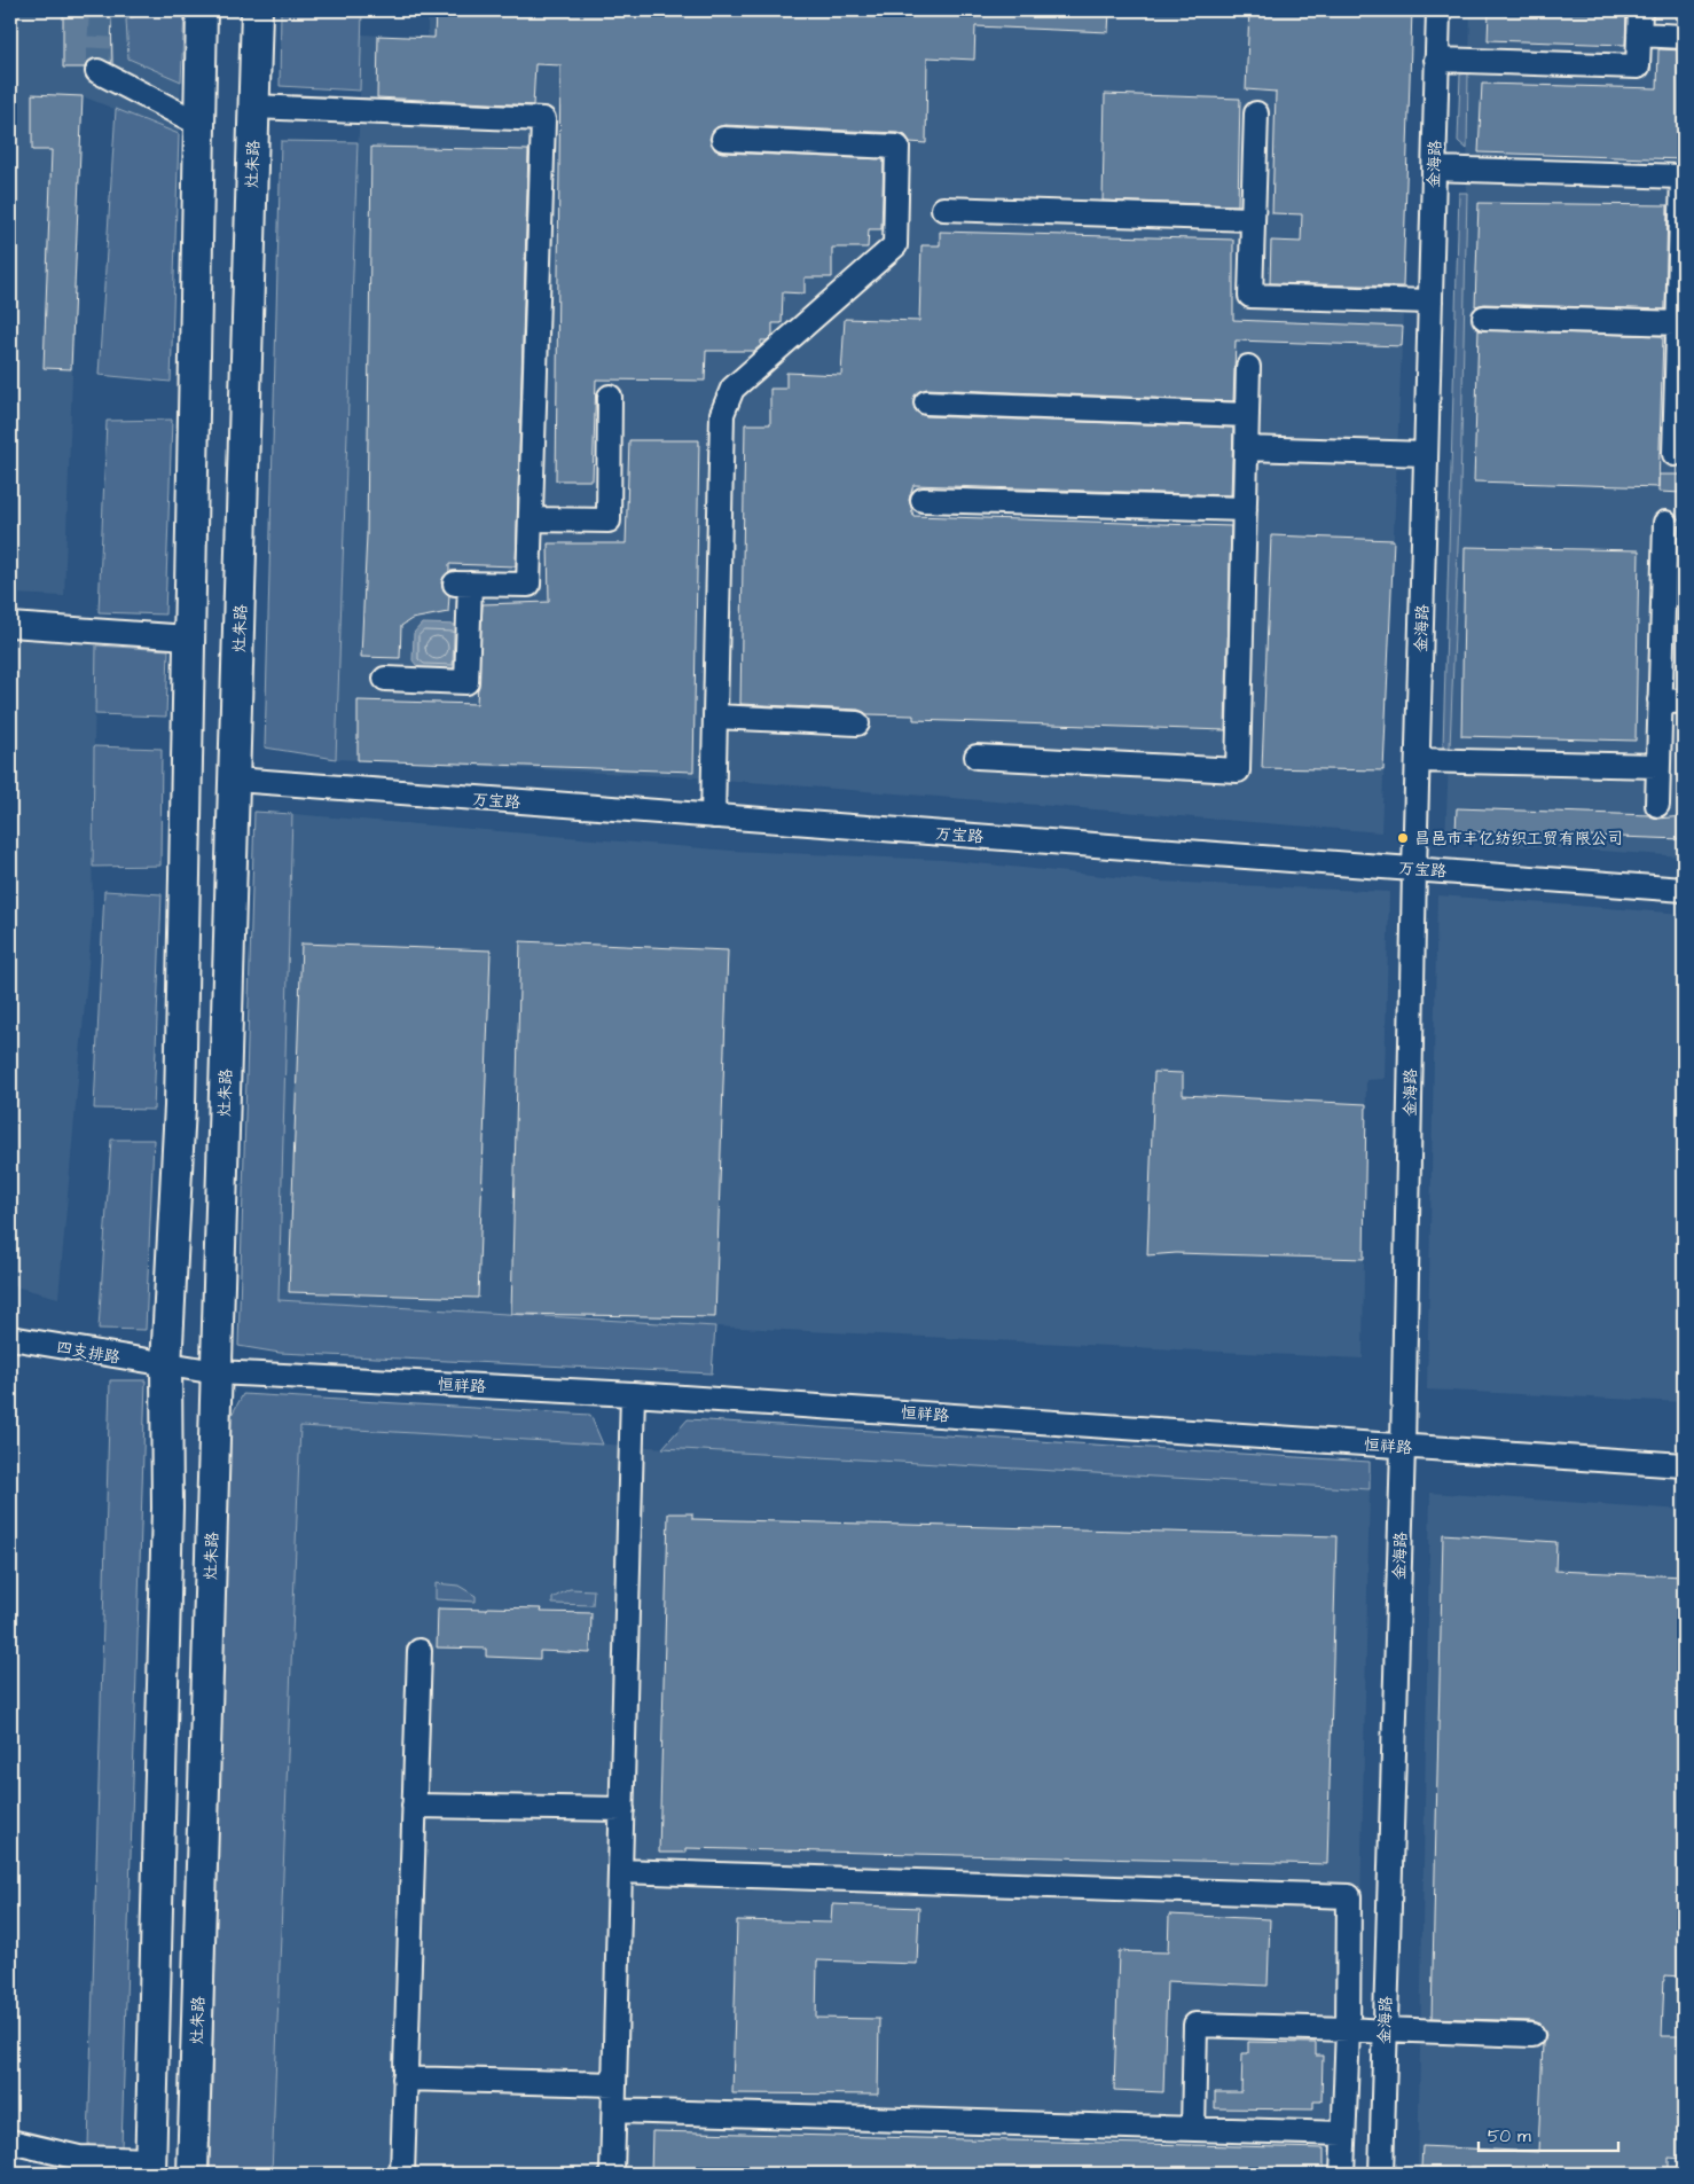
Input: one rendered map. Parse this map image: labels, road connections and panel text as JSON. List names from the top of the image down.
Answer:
{
  "streets": {
    "main road": ["灶朱路"],
    "street": [
      "金海路",
      "万宝路",
      "四支排路",
      "恒祥路"
    ]
  },
  "crossings": [
    ["灶朱路", "万宝路"],
    ["灶朱路", "恒祥路"],
    ["金海路", "万宝路"],
    ["金海路", "恒祥路"],
    ["四支排路", "恒祥路"]
  ],
  "places": ["昌邑市丰亿纺织工贸有限公司"],
  "scale_bar": "50 m"
}
